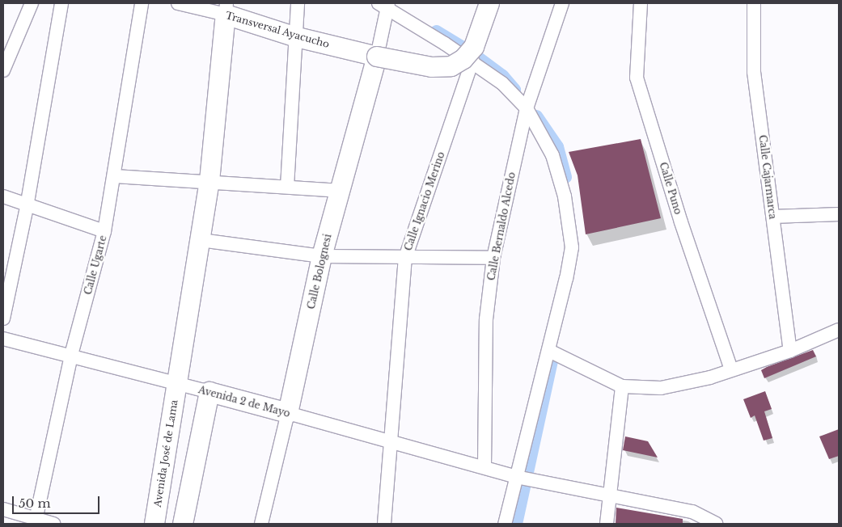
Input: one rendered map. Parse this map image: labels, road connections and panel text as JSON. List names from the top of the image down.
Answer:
{
  "streets": {
    "main road": [
      "Transversal Ayacucho",
      "Calle Bolognesi",
      "Avenida 2 de Mayo",
      "Avenida José de Lama"
    ],
    "street": [
      "Calle Cajarmarca",
      "Calle Puno",
      "Calle Ignacio Merino",
      "Calle Bernaldo Alcedo",
      "Calle Ugarte"
    ]
  },
  "crossings": [
    ["Transversal Ayacucho", "Calle Bolognesi"],
    ["Transversal Ayacucho", "Avenida José de Lama"],
    ["Calle Ignacio Merino", "Avenida 2 de Mayo"],
    ["Calle Bernaldo Alcedo", "Avenida 2 de Mayo"],
    ["Calle Ugarte", "Avenida 2 de Mayo"],
    ["Calle Bolognesi", "Avenida 2 de Mayo"],
    ["Avenida 2 de Mayo", "Avenida José de Lama"]
  ],
  "scale_bar": "50 m"
}
